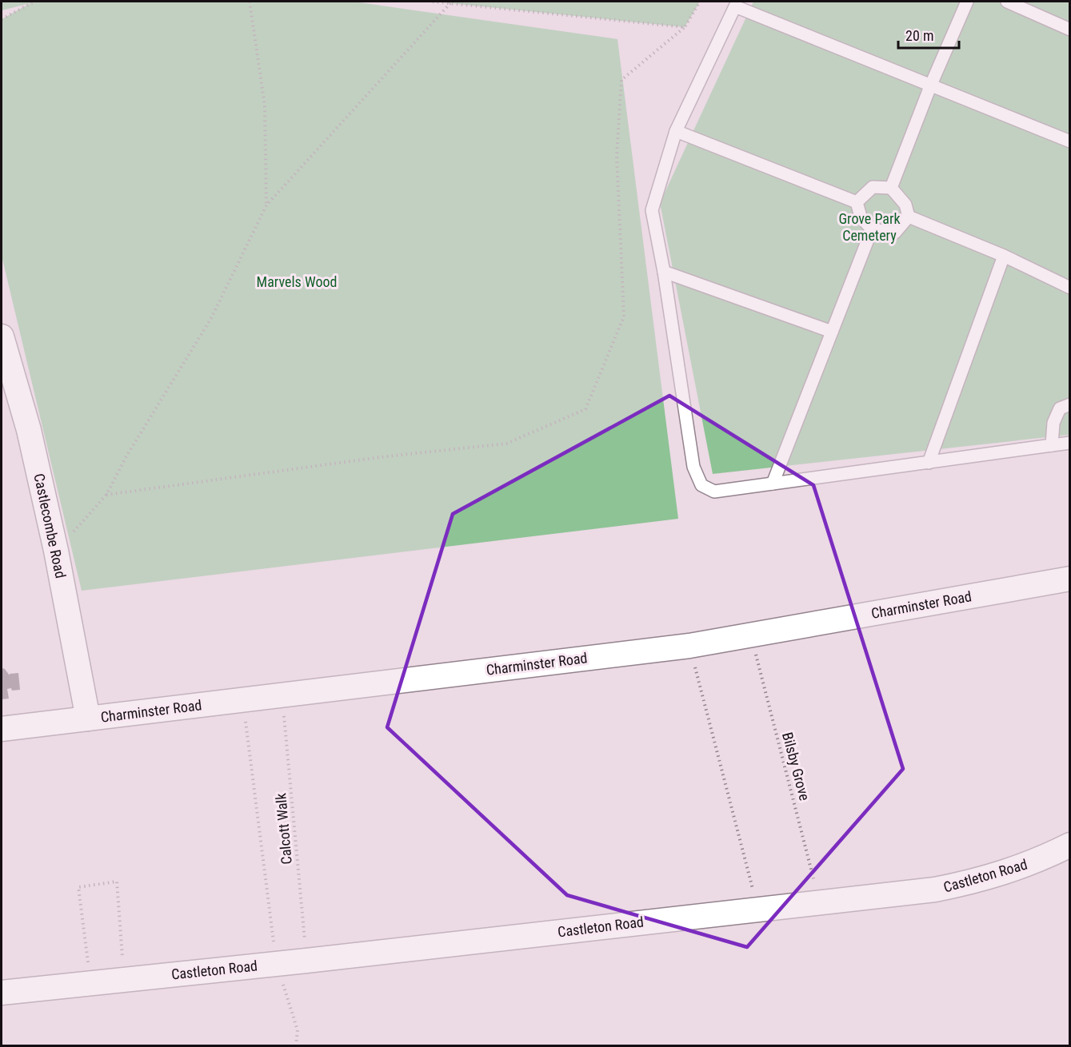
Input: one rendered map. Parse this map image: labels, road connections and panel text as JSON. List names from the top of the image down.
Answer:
{
  "streets": {
    "street": ["Castlecombe Road", "Charminster Road", "Castleton Road"],
    "path": ["Bilsby Grove", "Calcott Walk"]
  },
  "crossings": [
    ["Castlecombe Road", "Charminster Road"],
    ["Charminster Road", "Bilsby Grove"],
    ["Charminster Road", "Calcott Walk"],
    ["Bilsby Grove", "Castleton Road"],
    ["Calcott Walk", "Castleton Road"]
  ],
  "parks": ["Grove Park Cemetery", "Marvels Wood"],
  "scale_bar": "20 m"
}
